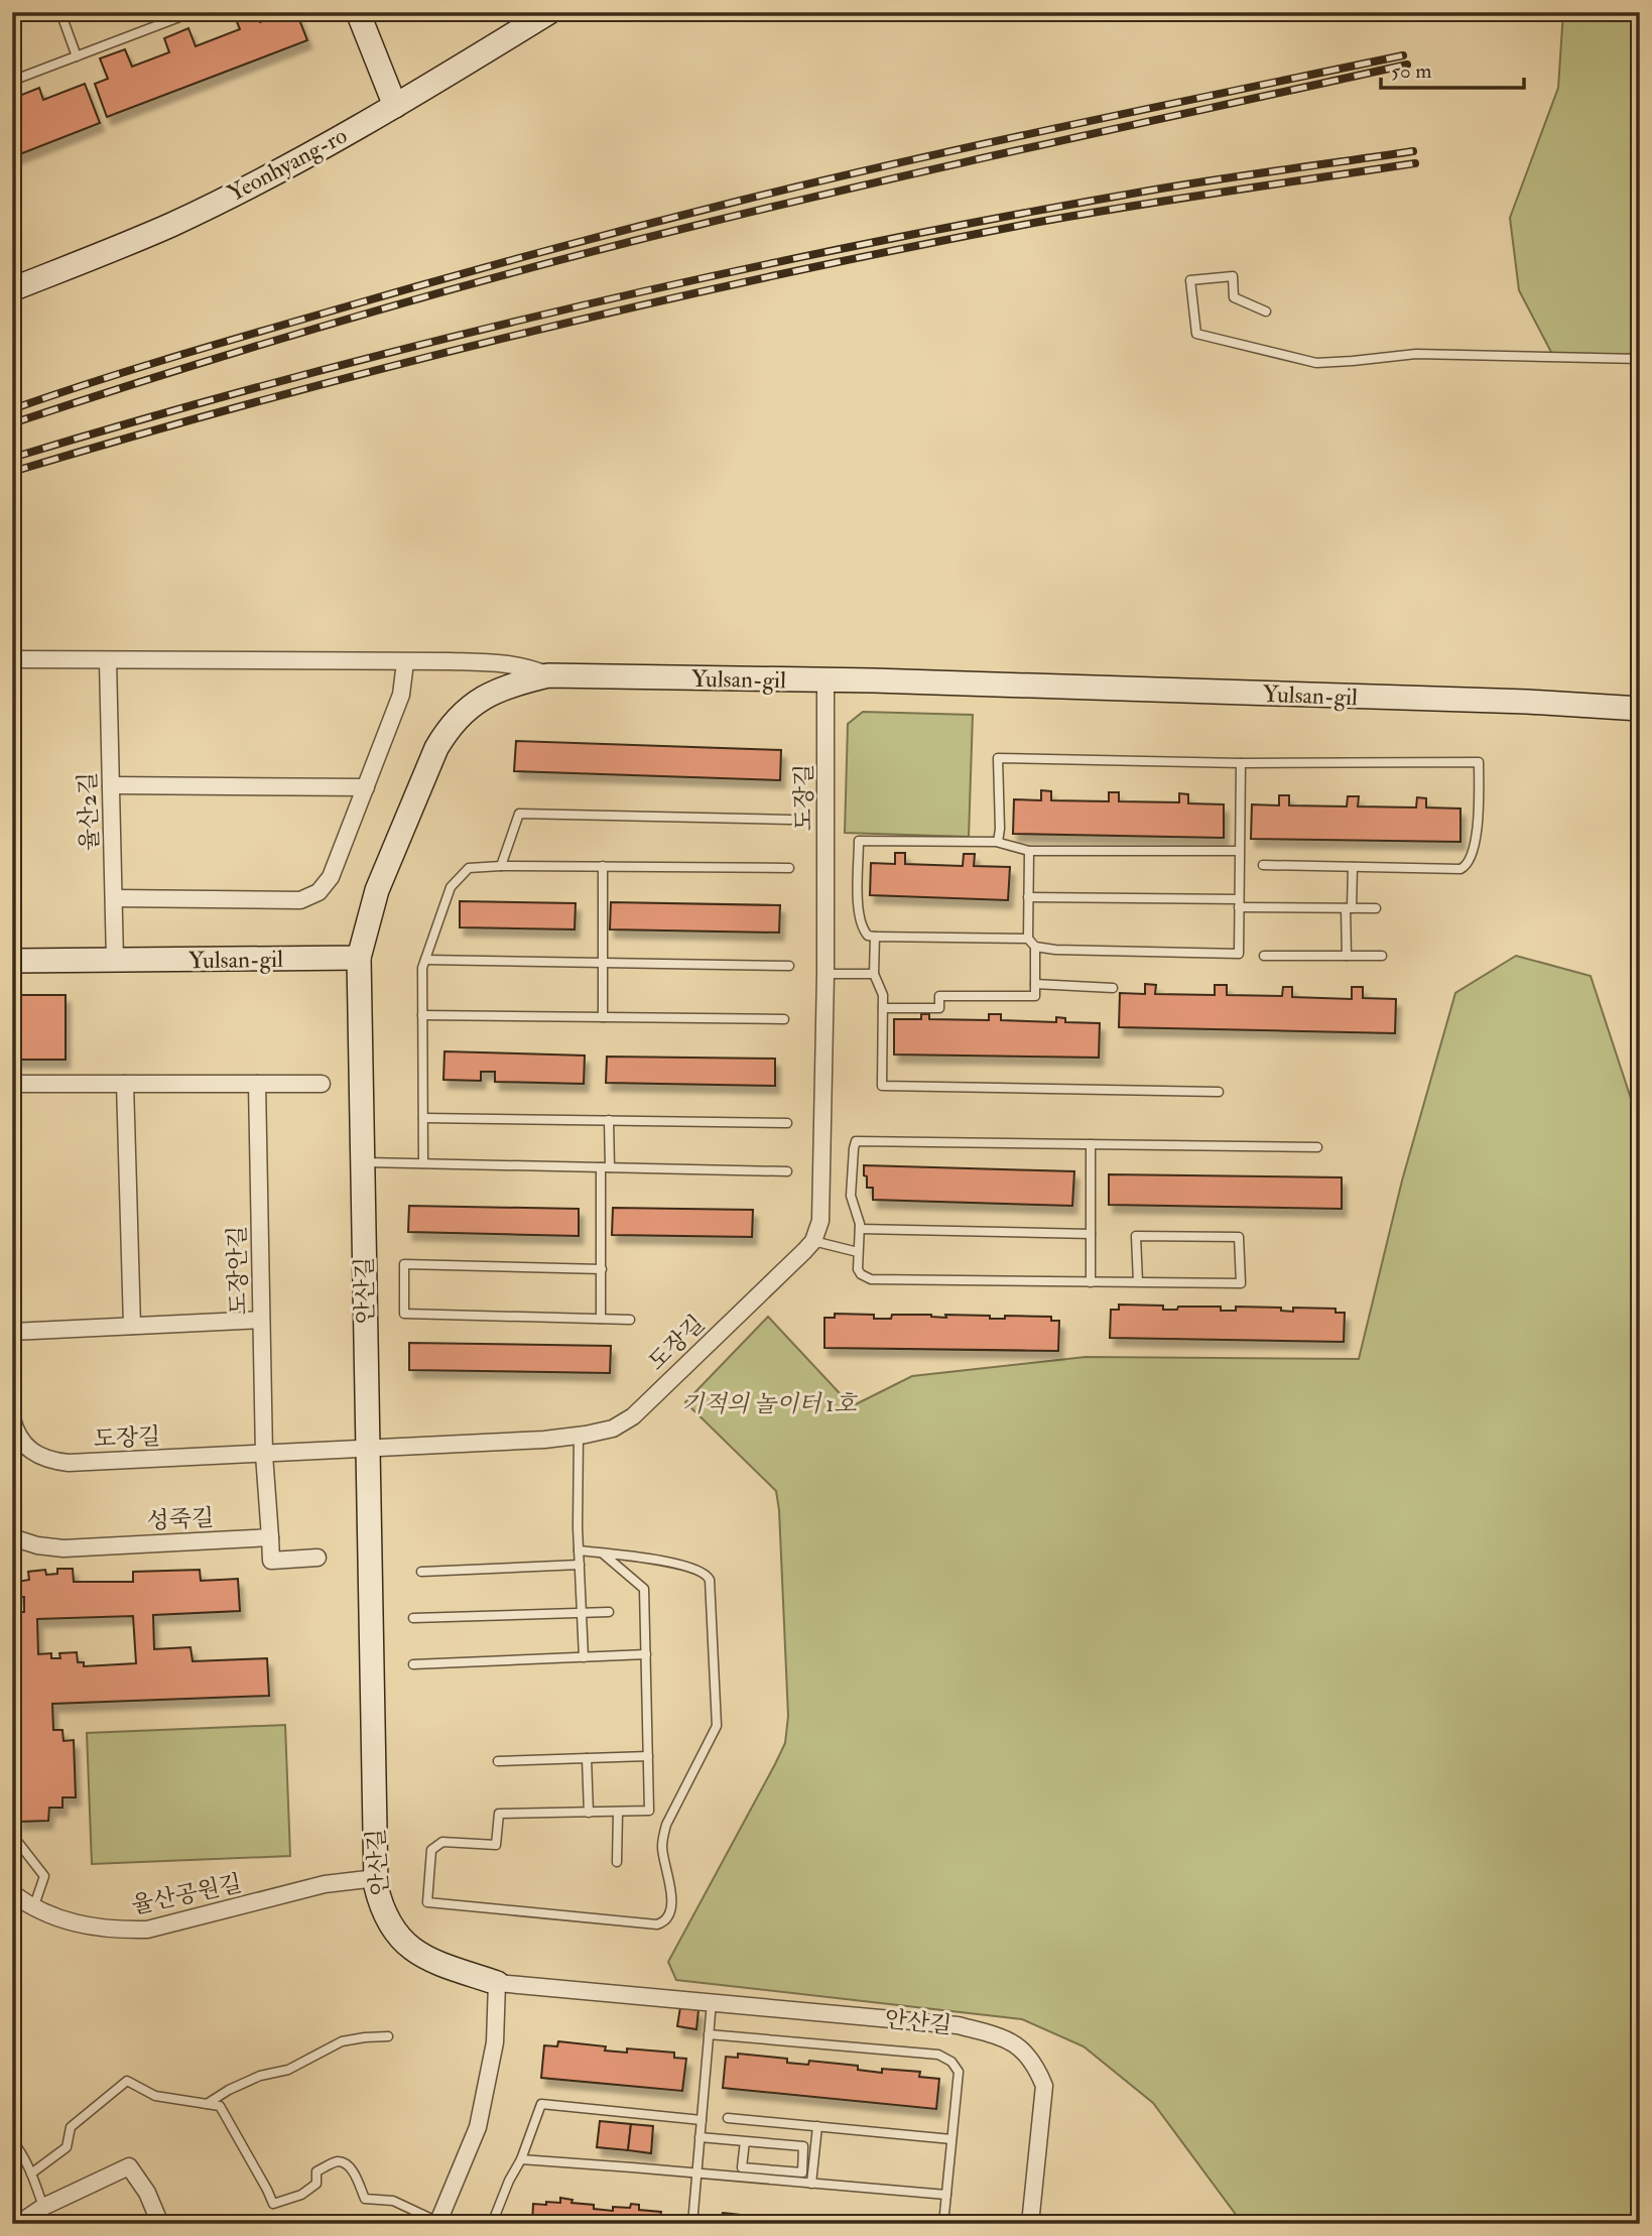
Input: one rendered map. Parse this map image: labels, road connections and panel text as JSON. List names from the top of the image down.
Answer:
{
  "streets": {
    "street": [
      "Yeonhyang-ro",
      "Yulsan-gil",
      "도장길",
      "율산2길",
      "도장안길",
      "안산길",
      "성죽길",
      "율산공원길"
    ]
  },
  "crossings": [
    ["Yulsan-gil", "도장길"],
    ["Yulsan-gil", "율산2길"],
    ["Yulsan-gil", "안산길"],
    ["도장길", "도장안길"],
    ["도장길", "안산길"],
    ["안산길", "율산공원길"]
  ],
  "parks": ["기적의 놀이터 1호"],
  "scale_bar": "50 m"
}
